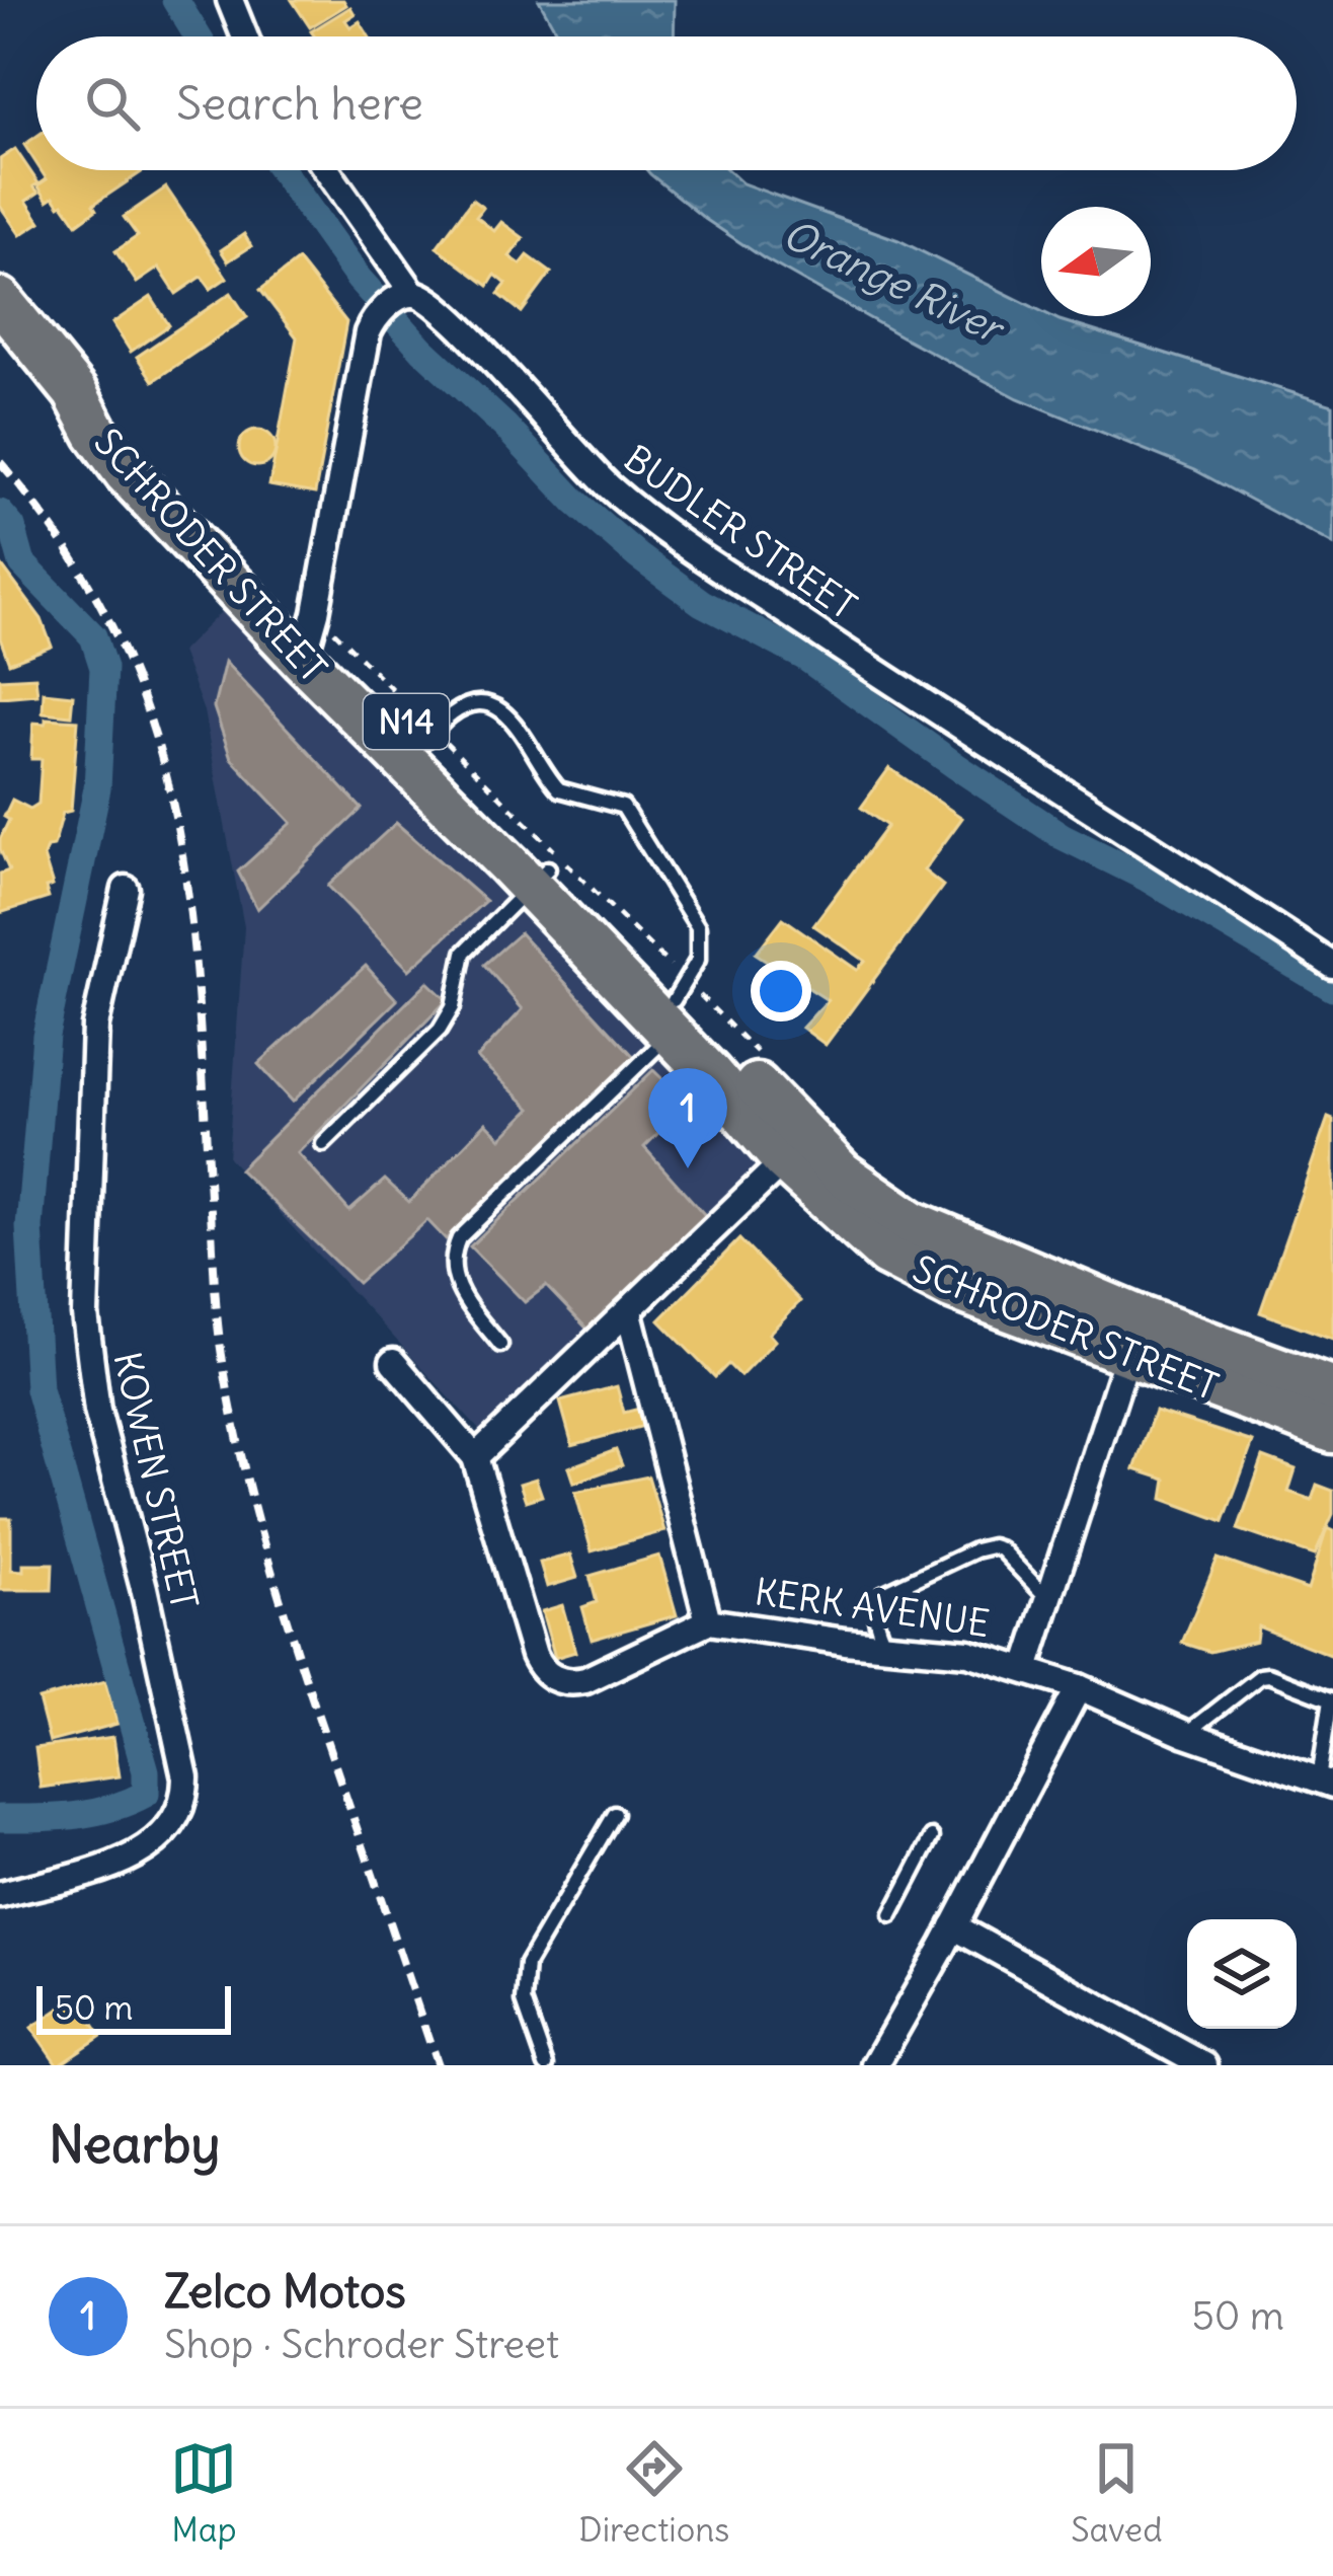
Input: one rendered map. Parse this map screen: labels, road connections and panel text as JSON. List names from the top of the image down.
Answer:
{
  "streets": {
    "highway": ["SCHRODER STREET", "N14"],
    "street": ["BUDLER STREET", "KOWEN STREET", "KERK AVENUE"]
  },
  "water": ["Orange River"],
  "scale_bar": "50 m",
  "north": "left",
  "page": {
    "search": "Search here",
    "pins": "1",
    "scale": "50 m",
    "heading": "Nearby",
    "list": [
      {
        "mark": "1",
        "name": "Zelco Motos",
        "note": "Shop · Schroder Street",
        "value": "50 m"
      }
    ],
    "nav": ["Map", "Directions", "Saved"]
  }
}
